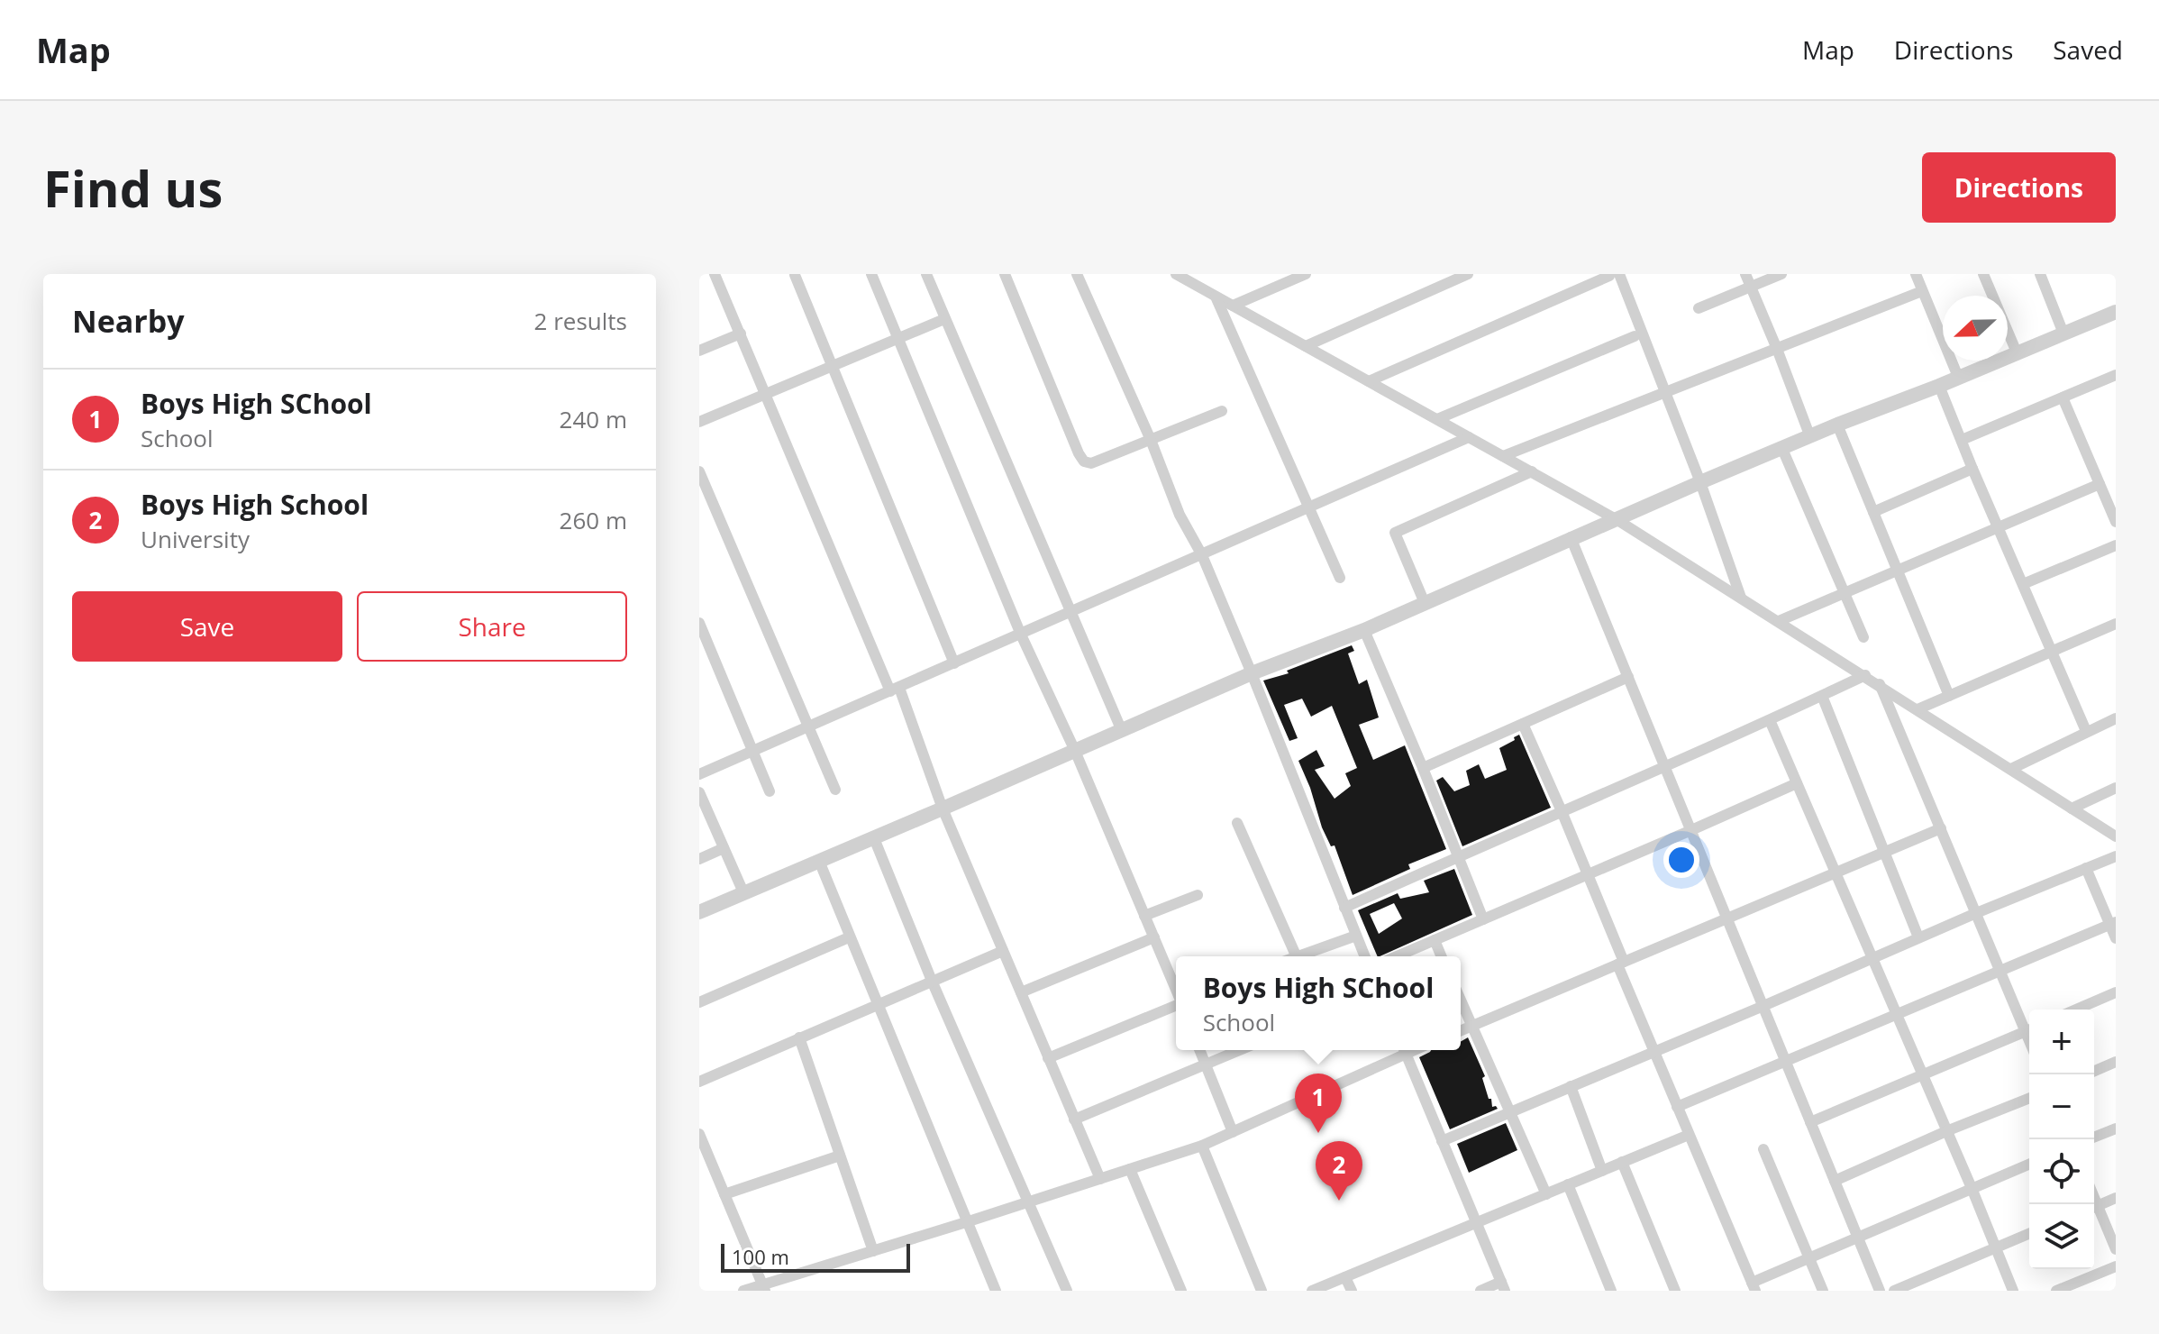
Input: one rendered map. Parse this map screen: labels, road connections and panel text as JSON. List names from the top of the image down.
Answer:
{
  "scale_bar": "100 m",
  "north": "left",
  "page": {
    "header": "Map",
    "nav": ["Map", "Directions", "Saved"],
    "buttons": [
      "Directions",
      ["Save", "Share"]
    ],
    "title": "Find us",
    "heading": ["Nearby", "2 results"],
    "list": [
      {
        "mark": "1",
        "name": "Boys High SChool",
        "note": "School",
        "value": "240 m"
      },
      {
        "mark": "2",
        "name": "Boys High School",
        "note": "University",
        "value": "260 m"
      }
    ],
    "popup": ["Boys High SChool", "School"],
    "map_buttons": ["+", "−"],
    "pins": ["1", "2"],
    "scale": "100 m"
  }
}
